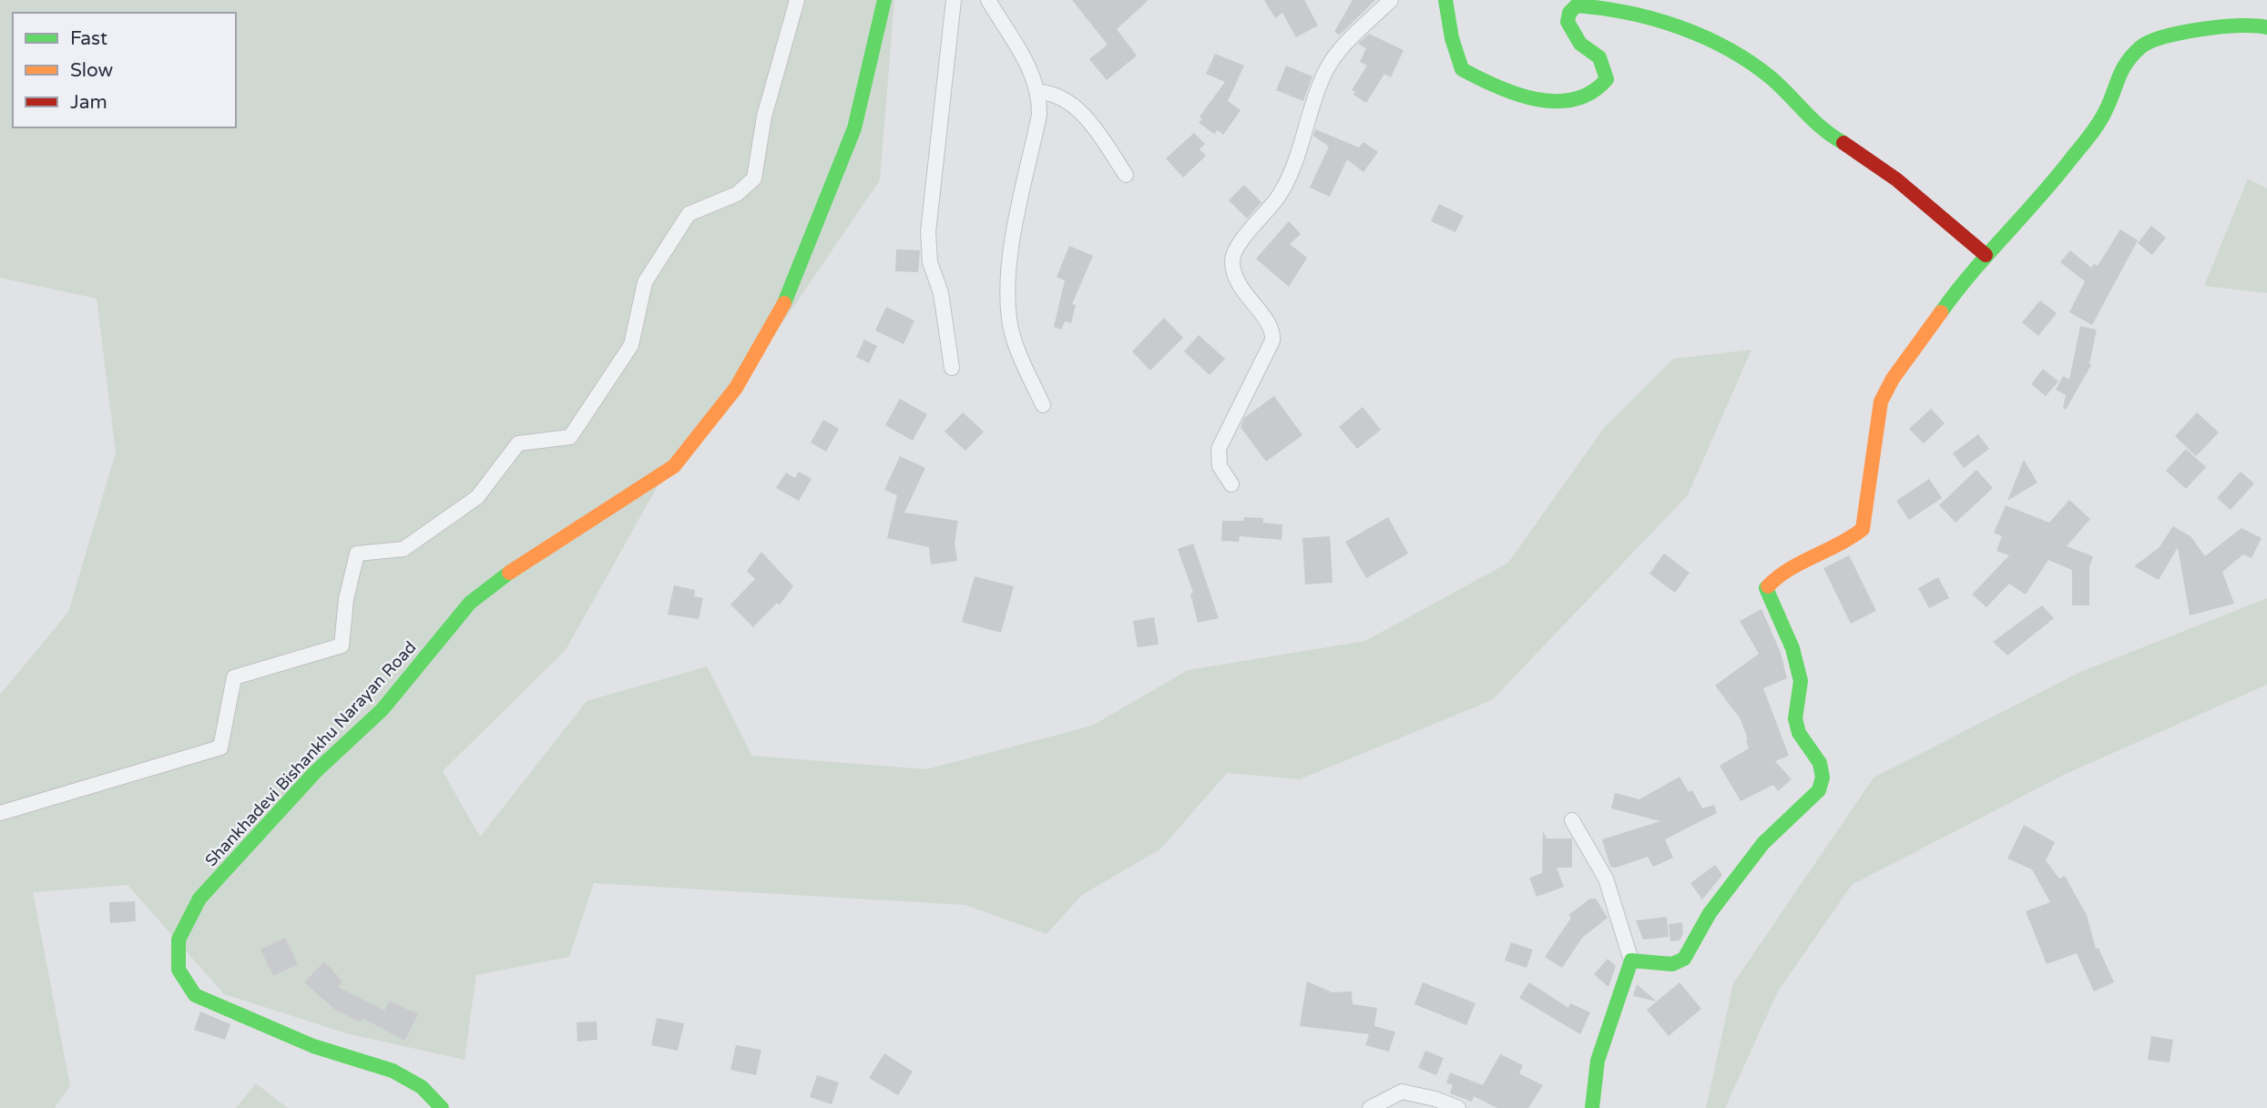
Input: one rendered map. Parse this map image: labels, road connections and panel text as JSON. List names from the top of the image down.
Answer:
{
  "streets": {
    "street": ["Shankhadevi Bishankhu Narayan Road"]
  },
  "legend": ["Fast", "Slow", "Jam"]
}
